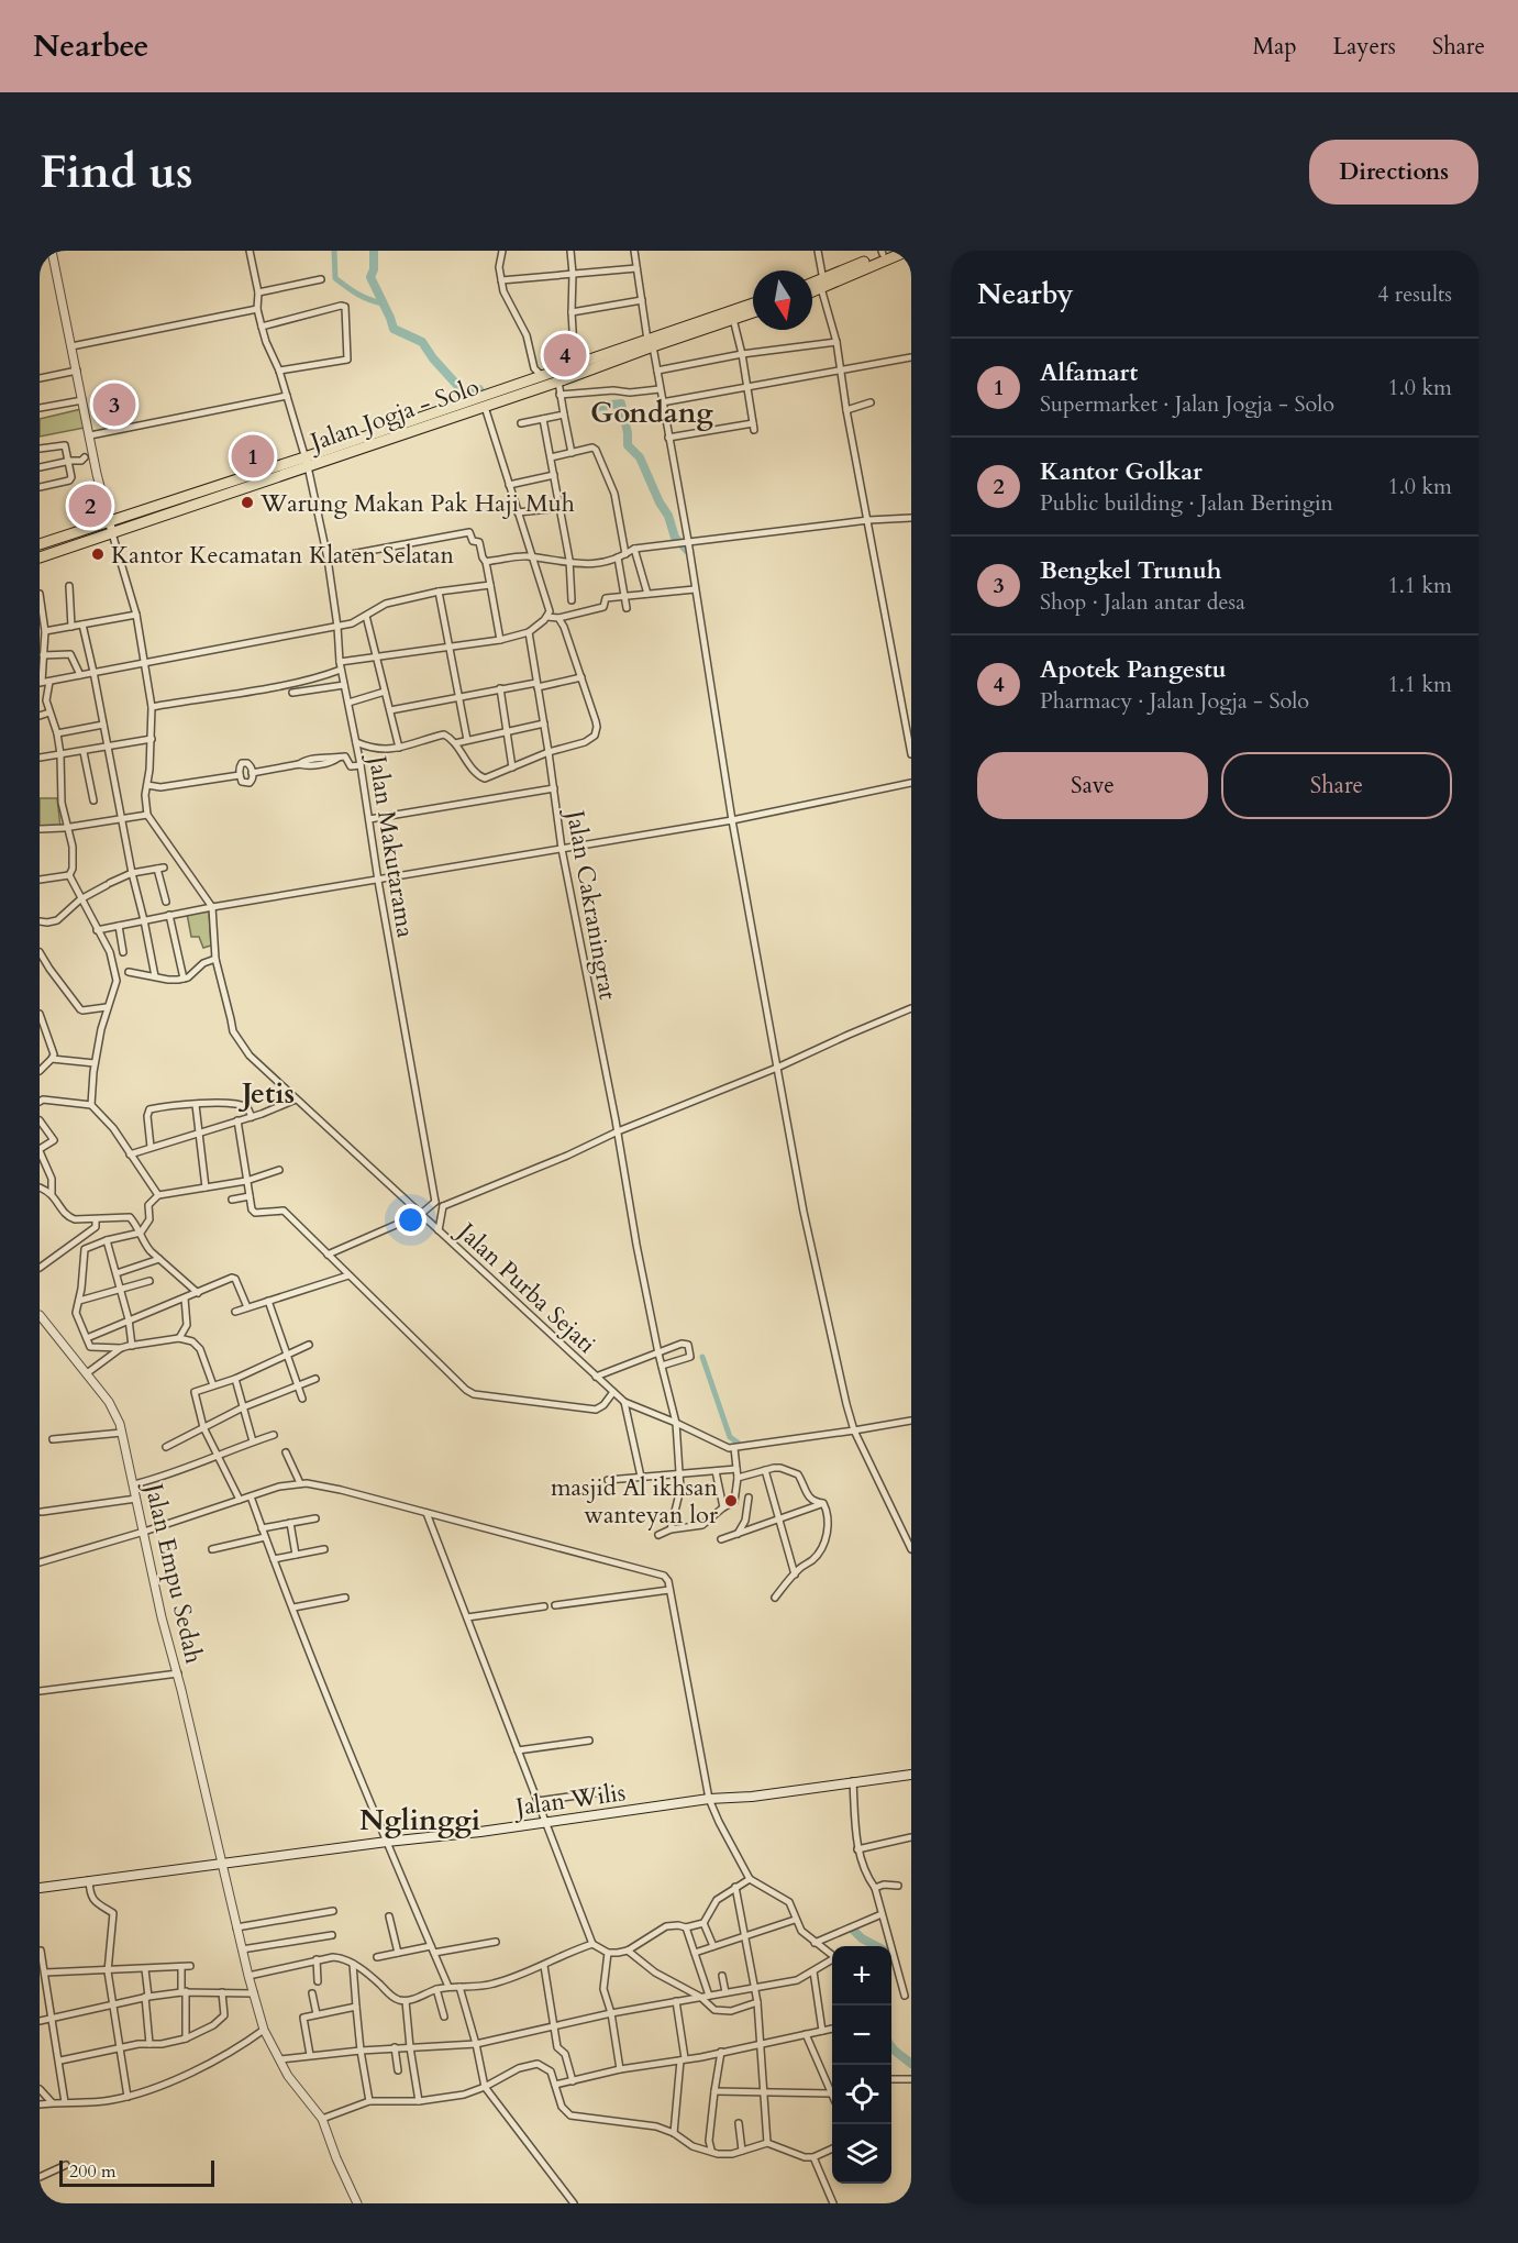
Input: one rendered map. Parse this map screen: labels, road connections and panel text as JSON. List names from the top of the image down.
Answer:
{
  "streets": {
    "highway": ["Jalan Jogja - Solo"],
    "main road": ["Jalan Wilis"],
    "street": [
      "Jalan Makutarama",
      "Jalan Cakraningrat",
      "Jalan Purba Sejati",
      "Jalan Empu Sedah"
    ]
  },
  "crossings": [
    ["Jalan Jogja - Solo", "Jalan Makutarama"],
    ["Jalan Cakraningrat", "Jalan Purba Sejati"],
    ["Jalan Empu Sedah", "Jalan Wilis"]
  ],
  "districts": ["Gondang", "Jetis", "Nglinggi"],
  "places": ["Warung Makan Pak Haji Muh", "Kantor Kecamatan Klaten Selatan", "masjid Al ikhsan wanteyan lor"],
  "scale_bar": "200 m",
  "north": "bottom",
  "page": {
    "header": "Nearbee",
    "nav": ["Map", "Layers", "Share"],
    "buttons": [
      "Directions",
      ["Save", "Share"]
    ],
    "title": "Find us",
    "heading": ["Nearby", "4 results"],
    "pins": [
      "4",
      "3",
      "1",
      "2"
    ],
    "list": [
      {
        "mark": "1",
        "name": "Alfamart",
        "note": "Supermarket · Jalan Jogja - Solo",
        "value": "1.0 km"
      },
      {
        "mark": "2",
        "name": "Kantor Golkar",
        "note": "Public building · Jalan Beringin",
        "value": "1.0 km"
      },
      {
        "mark": "3",
        "name": "Bengkel Trunuh",
        "note": "Shop · Jalan antar desa",
        "value": "1.1 km"
      },
      {
        "mark": "4",
        "name": "Apotek Pangestu",
        "note": "Pharmacy · Jalan Jogja - Solo",
        "value": "1.1 km"
      }
    ],
    "map_buttons": ["+", "−"],
    "scale": "200 m"
  }
}
